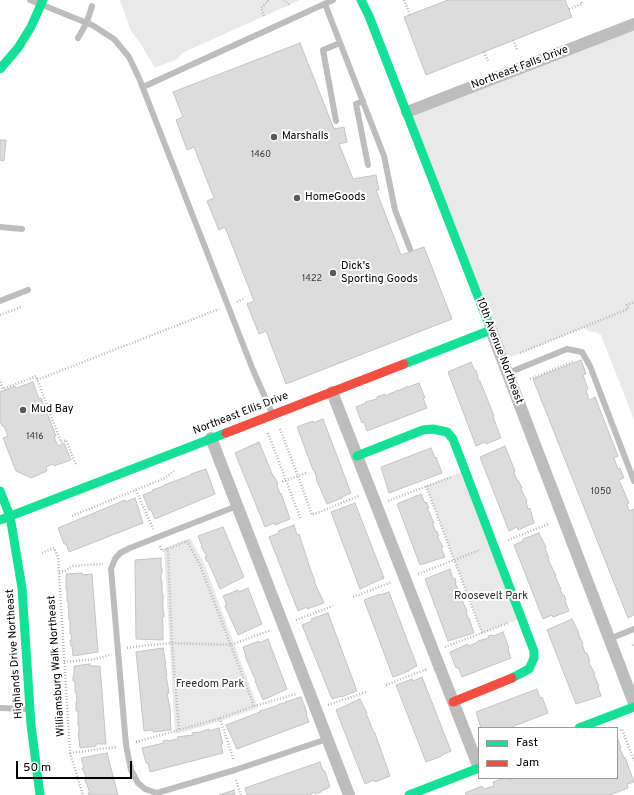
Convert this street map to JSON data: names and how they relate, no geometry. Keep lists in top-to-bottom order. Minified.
{"streets":{"street":["Northeast Falls Drive","10th Avenue Northeast","Northeast Ellis Drive","Highlands Drive Northeast"],"path":["Williamsburg Walk Northeast"]},"crossings":[["Northeast Falls Drive","10th Avenue Northeast"],["10th Avenue Northeast","Northeast Ellis Drive"],["Northeast Ellis Drive","Highlands Drive Northeast"]],"parks":["Roosevelt Park","Freedom Park"],"places":["Marshalls","HomeGoods","Dick's Sporting Goods","Mud Bay"],"house_numbers":["1460","1422","1416","1050"],"legend":["Fast","Jam"],"scale_bar":"50 m"}
